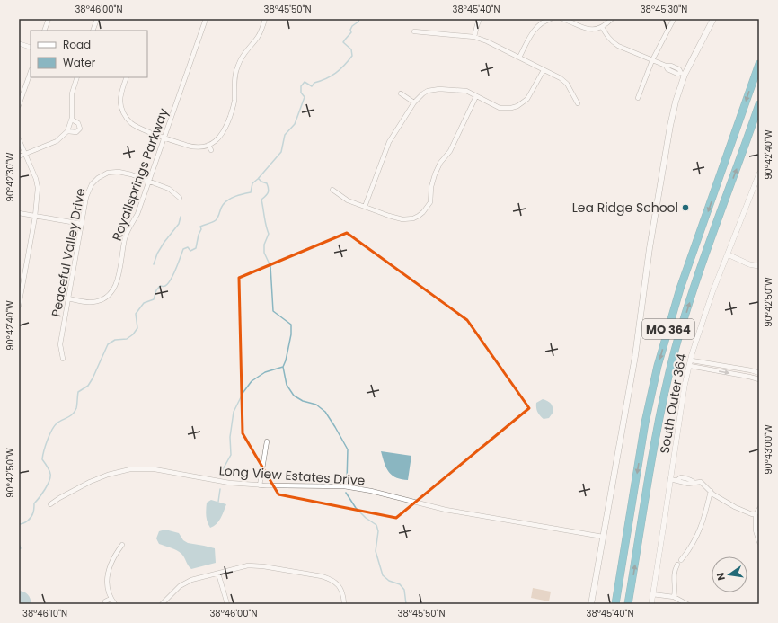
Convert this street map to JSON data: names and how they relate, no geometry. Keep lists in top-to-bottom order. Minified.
{"streets":{"highway":["MO 364"],"street":["Royallsprings Parkway","Peaceful Valley Drive","South Outer 364","Long View Estates Drive"]},"crossings":[["Royallsprings Parkway","Peaceful Valley Drive"]],"places":["Lea Ridge School"],"legend":["Road","Water"],"north":"left","coordinates":["38°46'00\"N","38°45'50\"N","38°45'40\"N","38°45'30\"N","90°42'40\"W","90°42'30\"W","90°42'50\"W","90°43'00\"W","38°46'10\"N"]}
